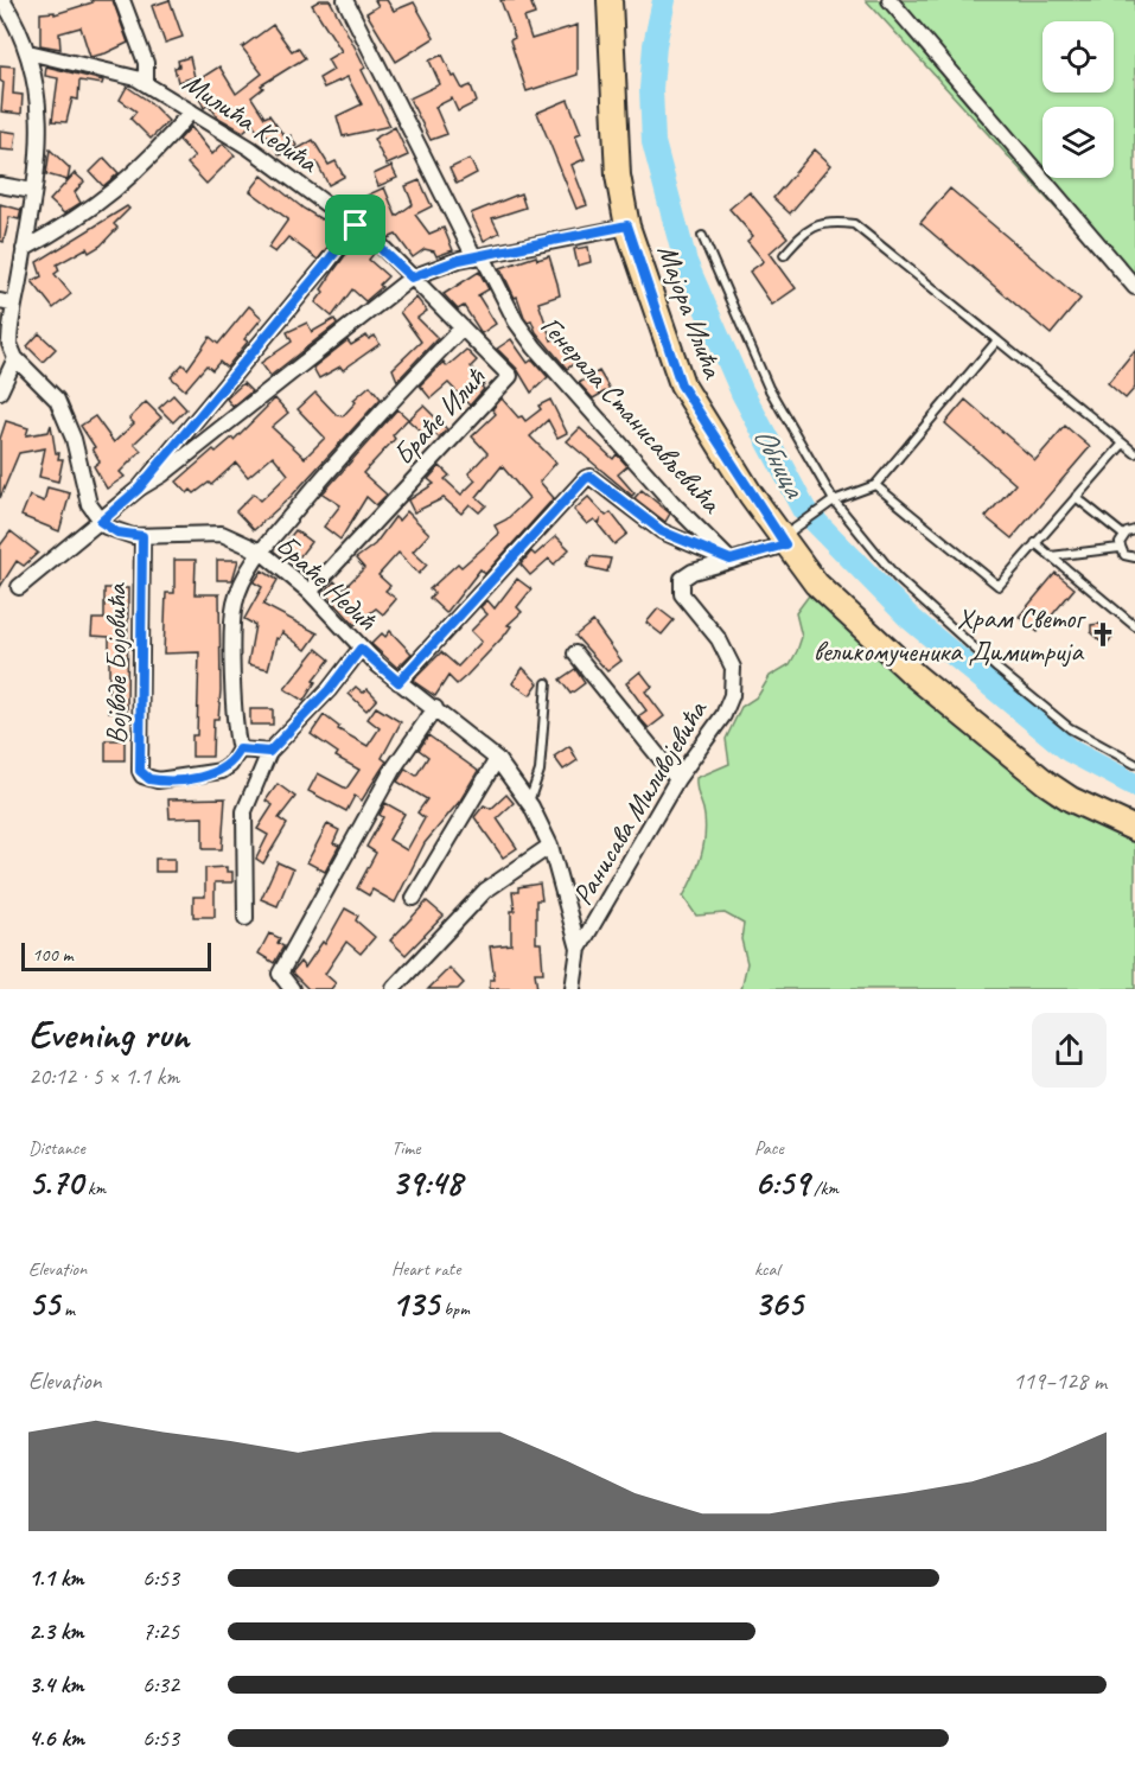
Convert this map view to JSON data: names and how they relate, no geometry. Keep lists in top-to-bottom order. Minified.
{"streets":{"main road":["Мајора Илића"],"street":["Милића Кедића","Генерала Станисављевића","Браће Илић","Браће Недић","Војводе Бојовића","Ранисава Миливојевића"]},"crossings":[["Милића Кедића","Браће Илић"],["Мајора Илића","Ранисава Миливојевића"],["Генерала Станисављевића","Ранисава Миливојевића"],["Браће Илић","Браће Недић"],["Браће Недић","Војводе Бојовића"],["Браће Недић","Ранисава Миливојевића"]],"water":["Обница"],"places":{"church":["Храм Светог великомученика Димитрија"]},"scale_bar":"100 m","page":{"scale":"100 m","heading":["Evening run","20:12 · 5 × 1.1 km"],"stats":[["Distance","5.70 km"],["Time","39:48"],["Pace","6:59 /km"],["Elevation","55 m"],["Heart rate","135 bpm"],["kcal","365"]],"chart":["Elevation","119–128 m"],"list":[{"name":"1.1 km","note":"6:53"},{"name":"2.3 km","note":"7:25"},{"name":"3.4 km","note":"6:32"},{"name":"4.6 km","note":"6:53"}]}}
